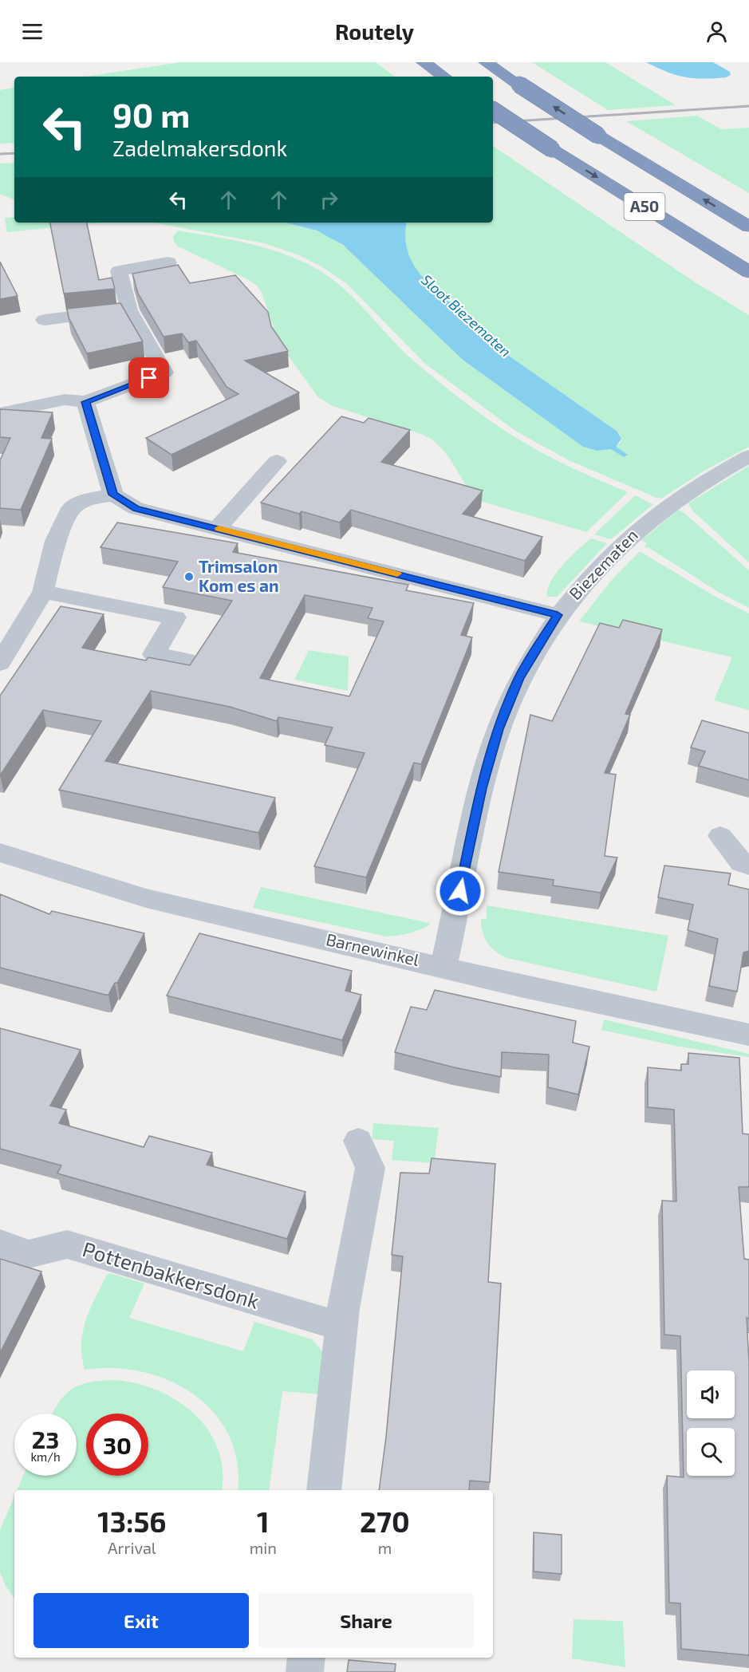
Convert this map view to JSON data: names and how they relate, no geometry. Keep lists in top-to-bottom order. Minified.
{"streets":{"highway":["A50"],"street":["Biezematen","Barnewinkel","Pottenbakkersdonk"]},"crossings":[["Biezematen","Barnewinkel"]],"water":["Sloot Biezematen"],"places":["Trimsalon Kom es an"],"page":{"header":"Routely","turn":["90 m","Zadelmakersdonk"],"speed":"23 km/h","limit":"30","eta":["13:56","Arrival","1","min","270","m"],"buttons":["Exit","Share"]}}
